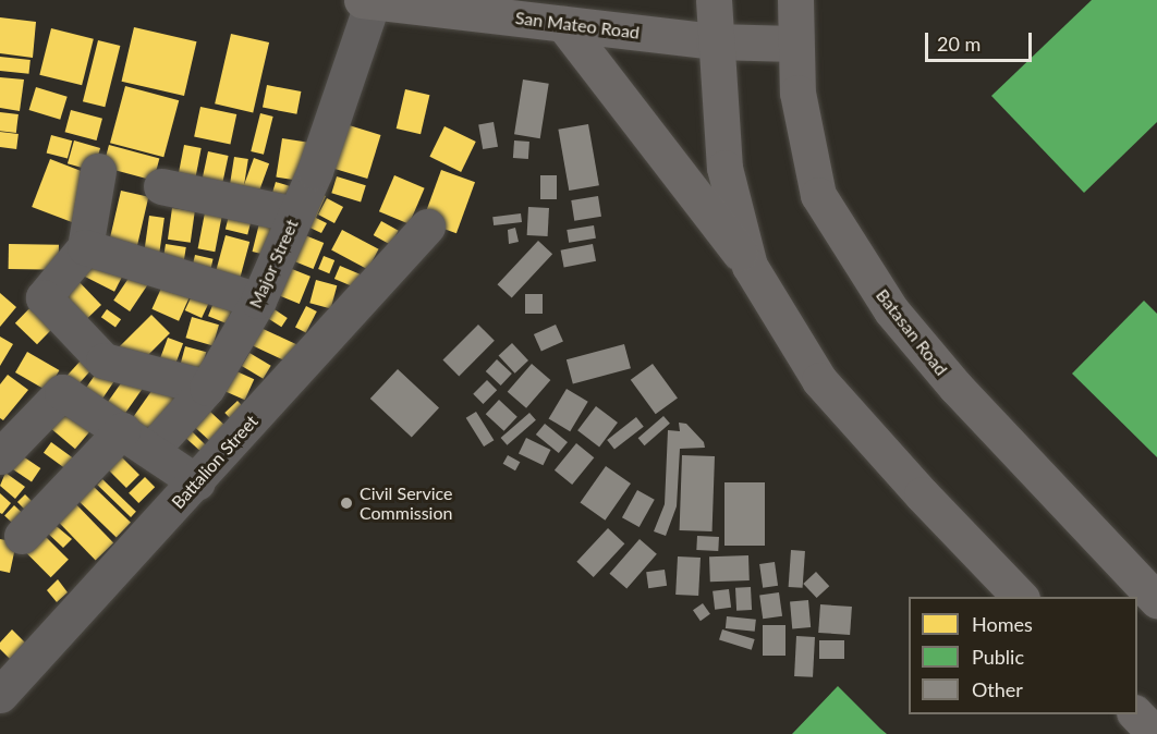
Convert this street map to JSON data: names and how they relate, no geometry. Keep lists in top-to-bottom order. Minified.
{"streets":{"main road":["San Mateo Road","Batasan Road"],"street":["Major Street","Battalion Street"]},"crossings":[["San Mateo Road","Major Street"],["San Mateo Road","Batasan Road"]],"places":["Civil Service Commission"],"legend":["Homes","Public","Other"],"scale_bar":"20 m"}
